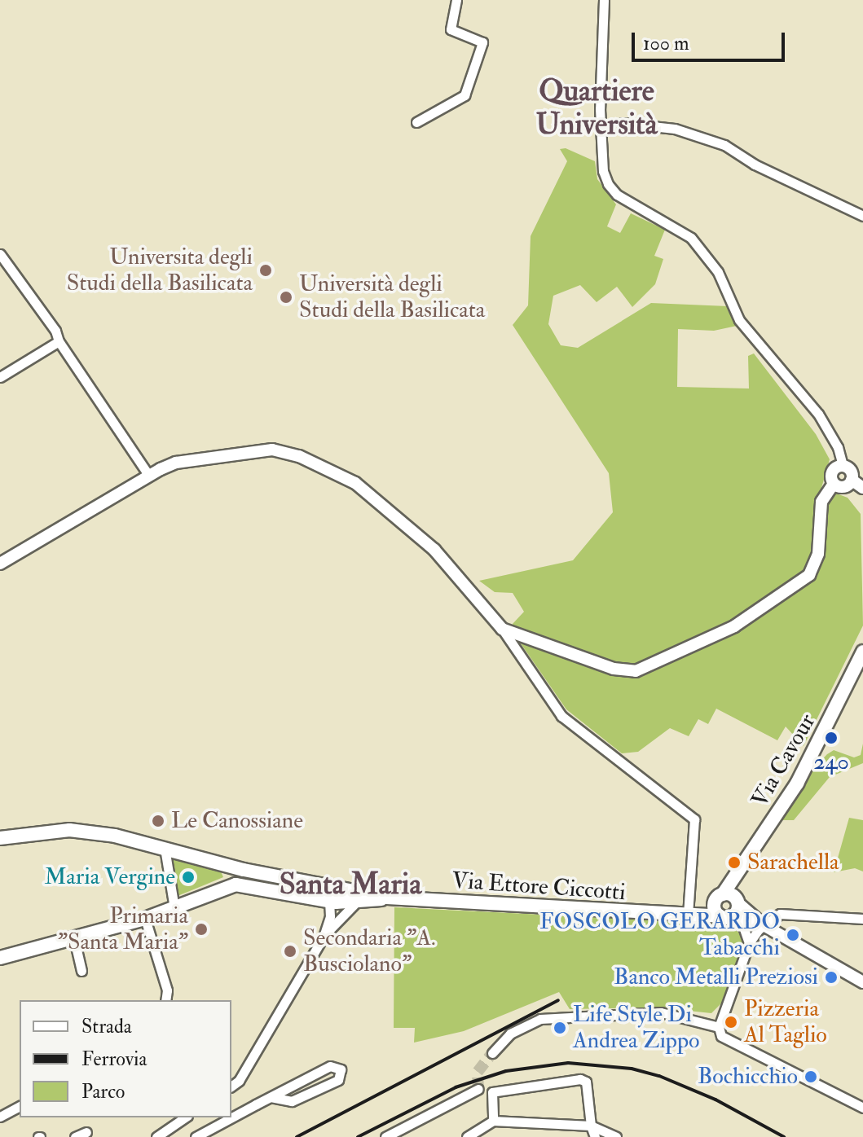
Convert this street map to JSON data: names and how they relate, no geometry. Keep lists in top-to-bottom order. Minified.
{"streets":{"main road":["Via Cavour","Via Ettore Ciccotti"]},"crossings":[["Via Cavour","Via Ettore Ciccotti"]],"districts":["Quartiere Università","Santa Maria"],"places":["Universita degli Studi della Basilicata","Università degli Studi della Basilicata","240","Le Canossiane","Sarachella","Maria Vergine","Primaria \"Santa Maria\"","FOSCOLO GERARDO Tabacchi","Secondaria \"A. Busciolano\"","Banco Metalli Preziosi","Pizzeria Al Taglio","Life Style Di Andrea Zippo","Bochicchio"],"legend":["Strada","Ferrovia","Parco"],"scale_bar":"100 m"}
